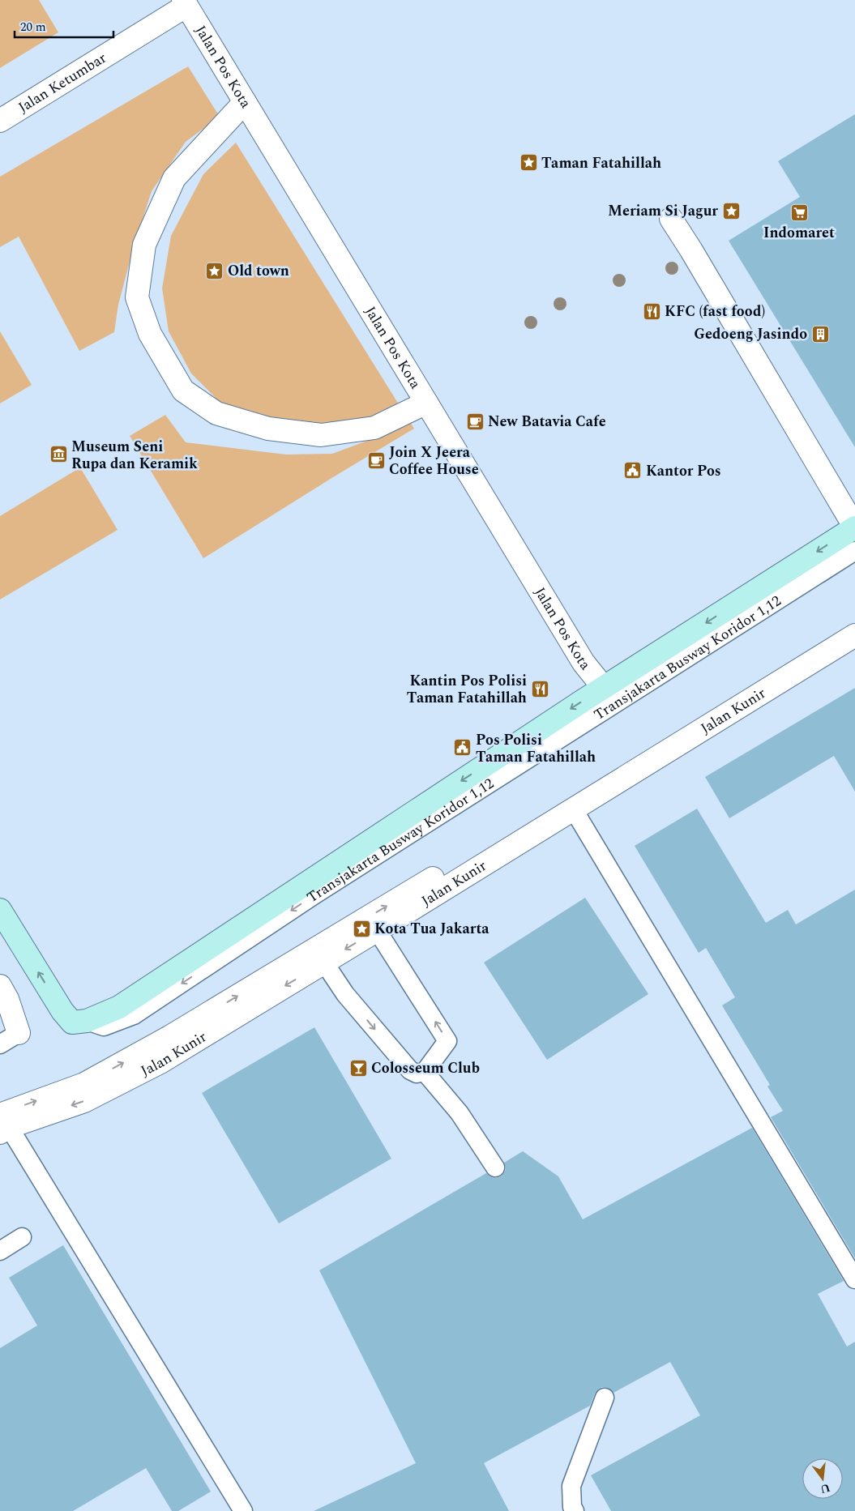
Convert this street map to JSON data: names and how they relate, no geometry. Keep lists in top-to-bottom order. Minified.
{"streets":{"street":["Jalan Pos Kota","Jalan Ketumbar","Jalan Kunir"],"lane":["Transjakarta Busway Koridor 1,12"]},"crossings":[["Jalan Pos Kota","Jalan Ketumbar"]],"one_way":["Transjakarta Busway Koridor 1,12"],"places":{"place":["Taman Fatahillah","Meriam Si Jagur","Old town","Kota Tua Jakarta"],"supermarket":["Indomaret"],"restaurant":["KFC (fast food)","Kantin Pos Polisi Taman Fatahillah"],"building":["Gedoeng Jasindo"],"cafe":["New Batavia Cafe","Join X Jeera Coffee House"],"museum":["Museum Seni Rupa dan Keramik"],"public building":["Kantor Pos","Pos Polisi Taman Fatahillah"],"bar":["Colosseum Club"]},"scale_bar":"20 m","north":"bottom"}
